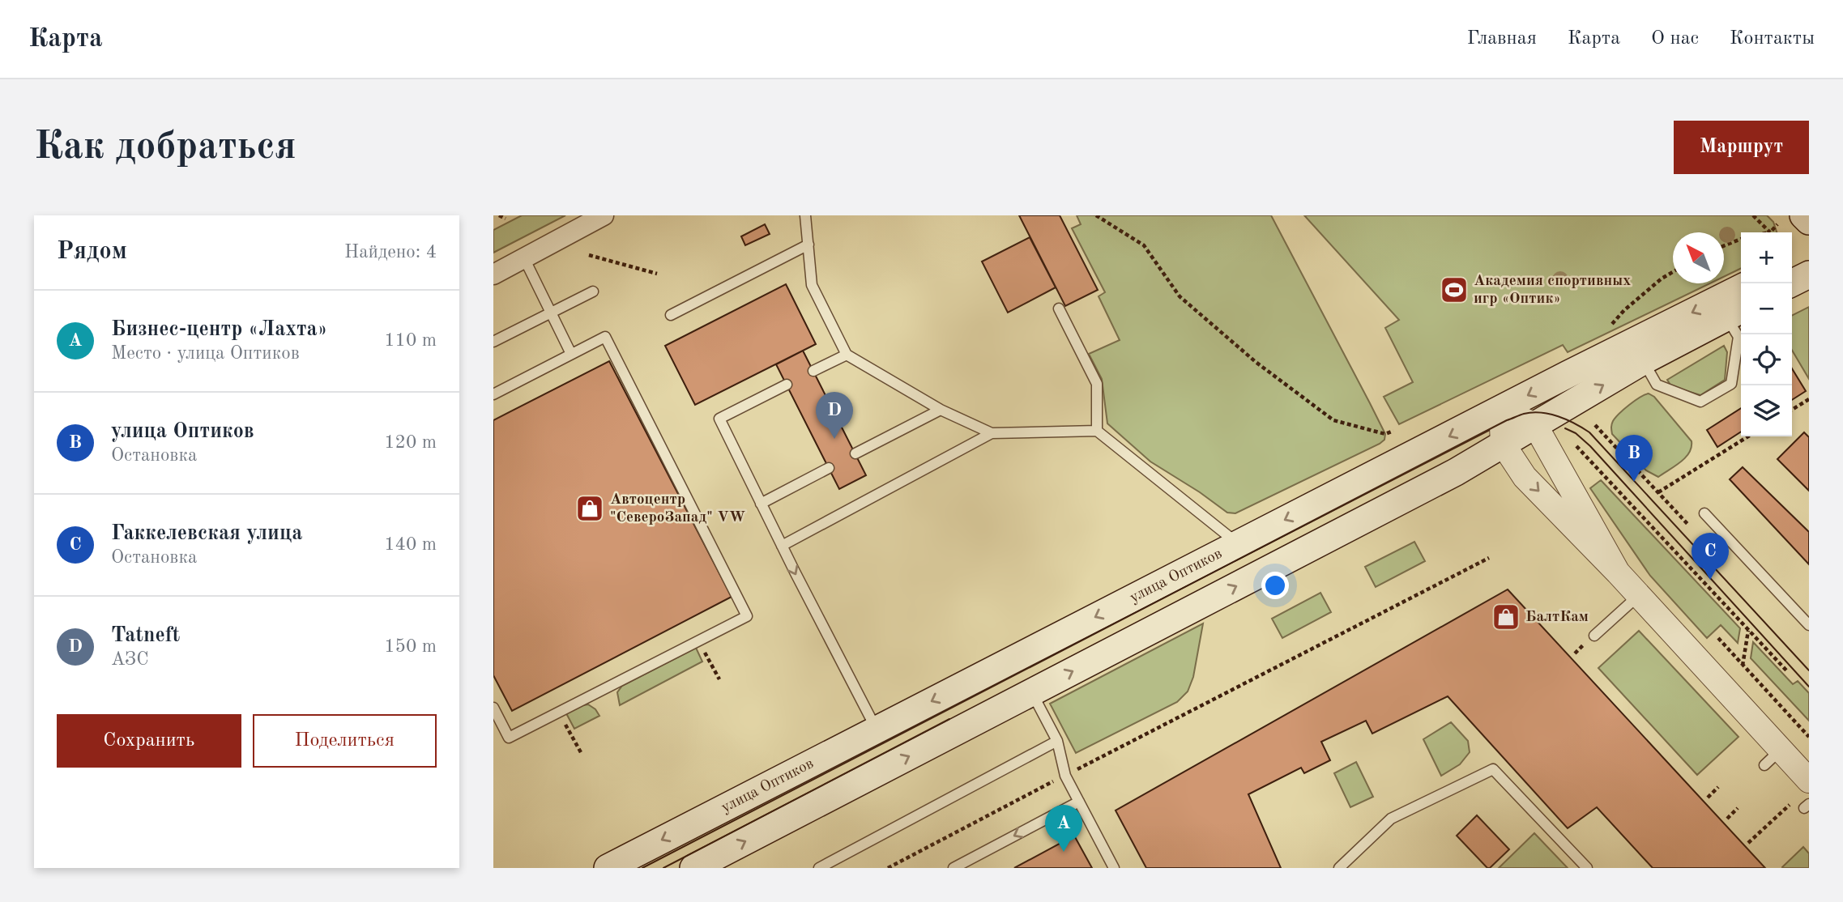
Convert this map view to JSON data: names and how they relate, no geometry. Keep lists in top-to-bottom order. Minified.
{"streets":{"main road":["улица Оптиков"]},"places":{"sports":["Академия спортивных игр «Оптик»"],"shop":["Автоцентр \"СевероЗапад\" VW","БалтКам"]},"north":"top left","page":{"header":"Карта","nav":["Главная","Карта","О нас","Контакты"],"buttons":["Маршрут",["Сохранить","Поделиться"]],"title":"Как добраться","heading":["Рядом","Найдено: 4"],"map_buttons":["+","−"],"list":[{"mark":"A","name":"Бизнес-центр «Лахта»","note":"Место · улица Оптиков","value":"110 m"},{"mark":"B","name":"улица Оптиков","note":"Остановка","value":"120 m"},{"mark":"C","name":"Гаккелевская улица","note":"Остановка","value":"140 m"},{"mark":"D","name":"Tatneft","note":"АЗС","value":"150 m"}],"pins":["D","B","C","A"]}}
